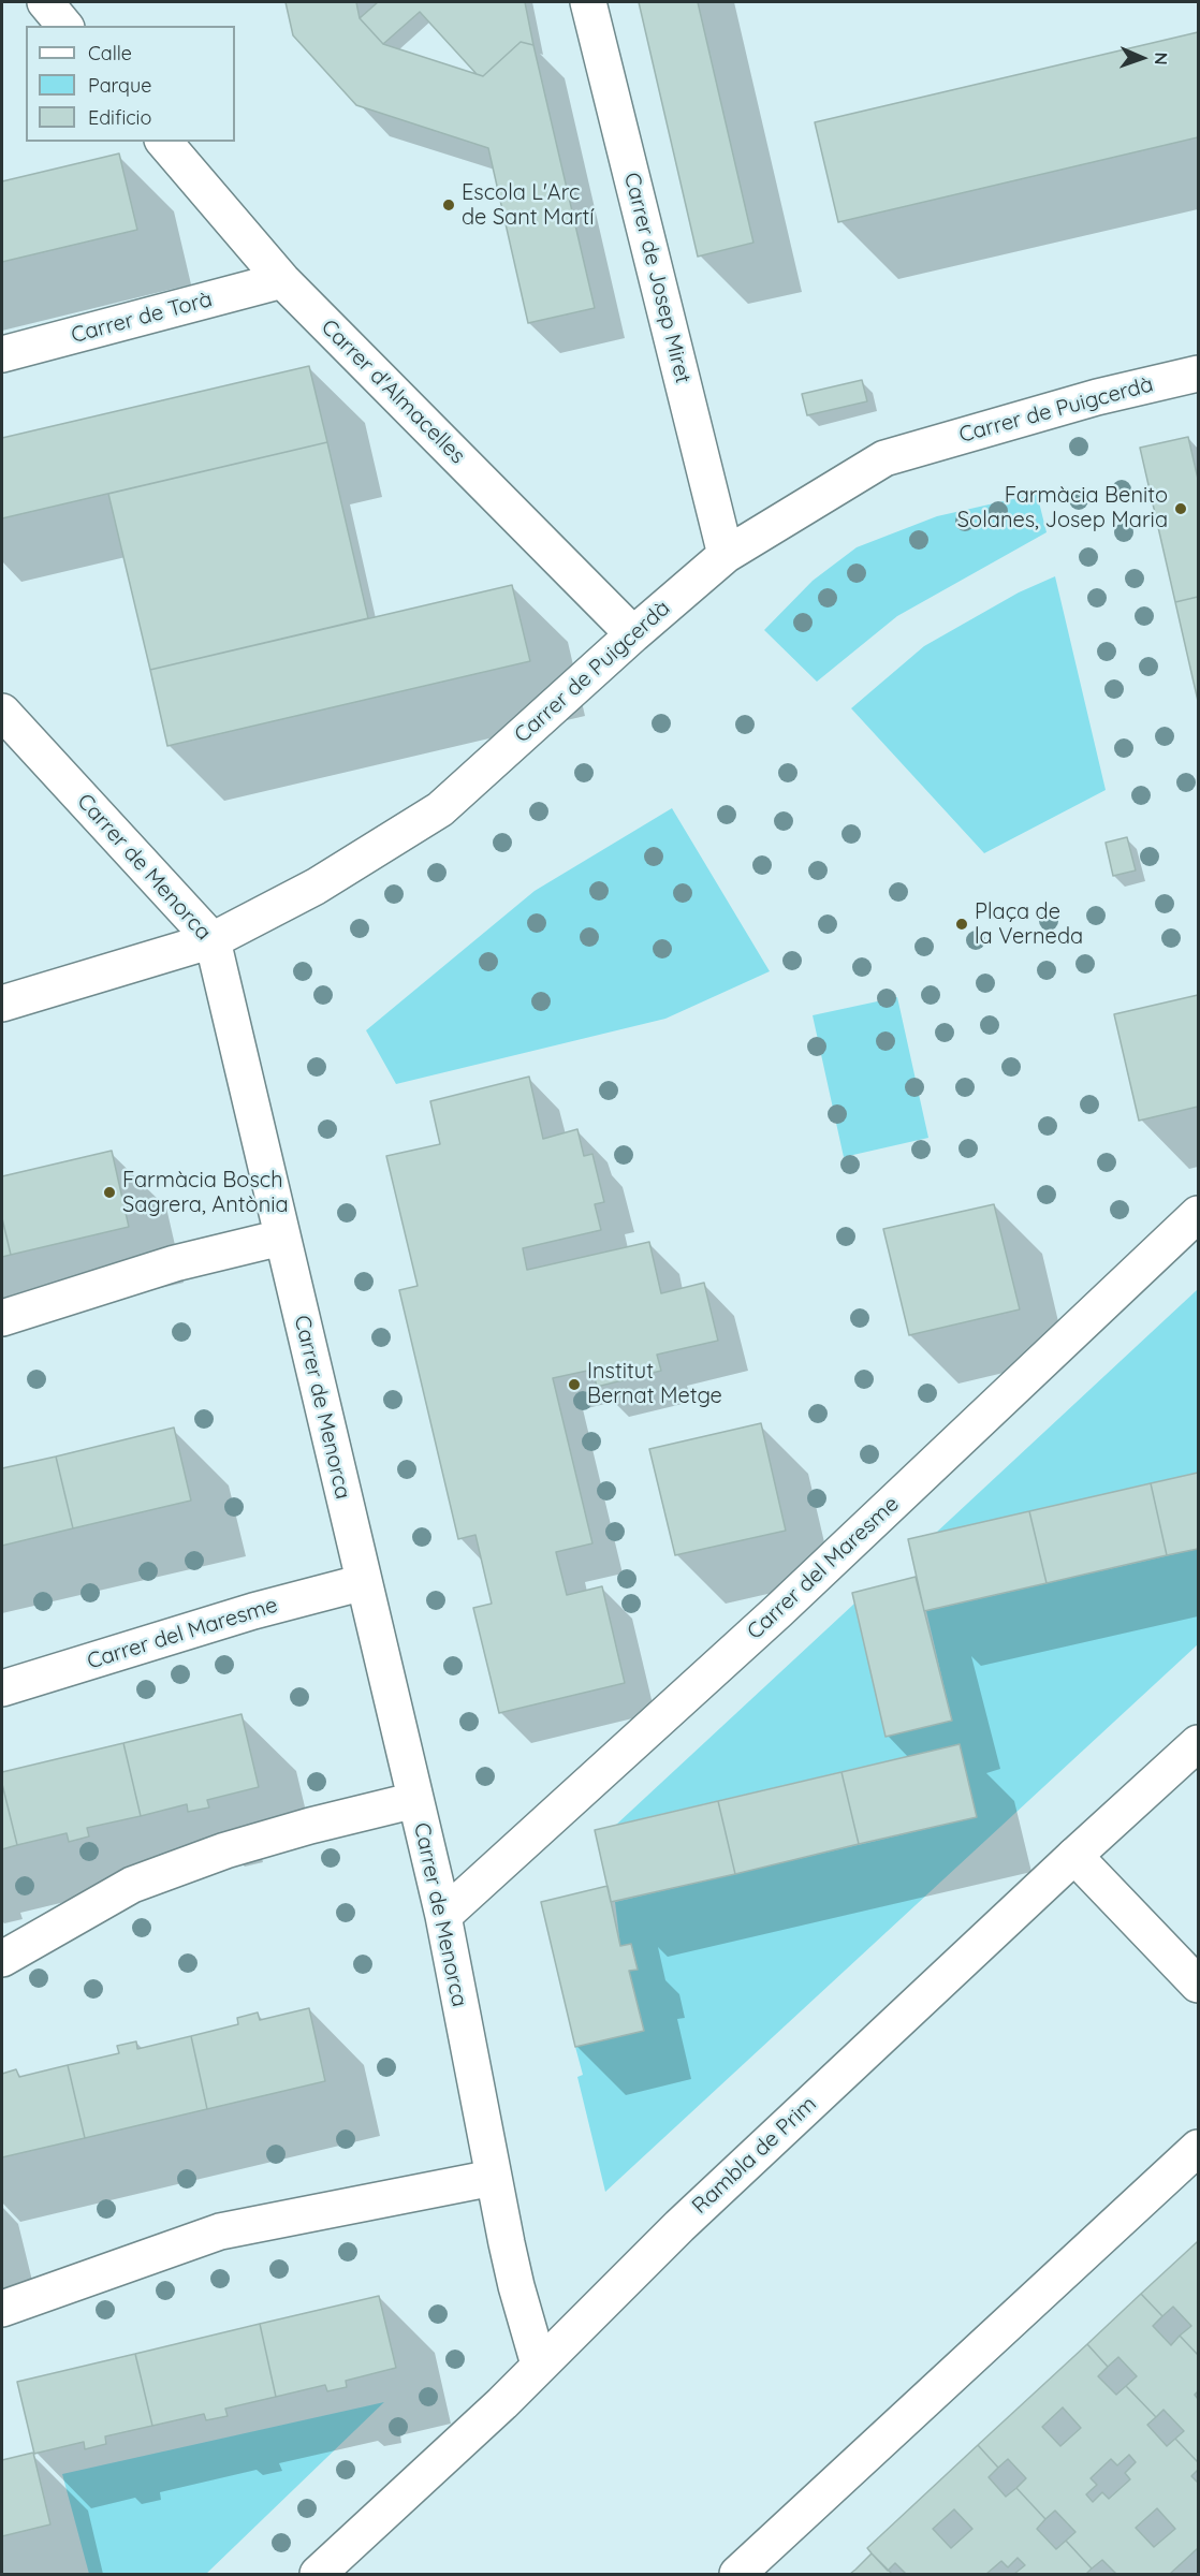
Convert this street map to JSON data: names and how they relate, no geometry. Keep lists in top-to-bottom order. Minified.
{"streets":{"street":["Carrer de Josep Miret","Carrer de Torà","Carrer d'Almacelles","Carrer de Puigcerdà","Carrer de Menorca","Carrer del Maresme","Rambla de Prim"]},"crossings":[["Carrer de Josep Miret","Carrer de Puigcerdà"],["Carrer de Torà","Carrer d'Almacelles"],["Carrer d'Almacelles","Carrer de Puigcerdà"],["Carrer de Puigcerdà","Carrer de Menorca"],["Carrer de Menorca","Carrer del Maresme"],["Carrer de Menorca","Rambla de Prim"]],"places":["Escola L'Arc de Sant Martí","Farmàcia Benito Solanes, Josep Maria","Plaça de la Verneda","Farmàcia Bosch Sagrera, Antònia","Institut Bernat Metge"],"legend":["Calle","Parque","Edificio"],"north":"right"}
